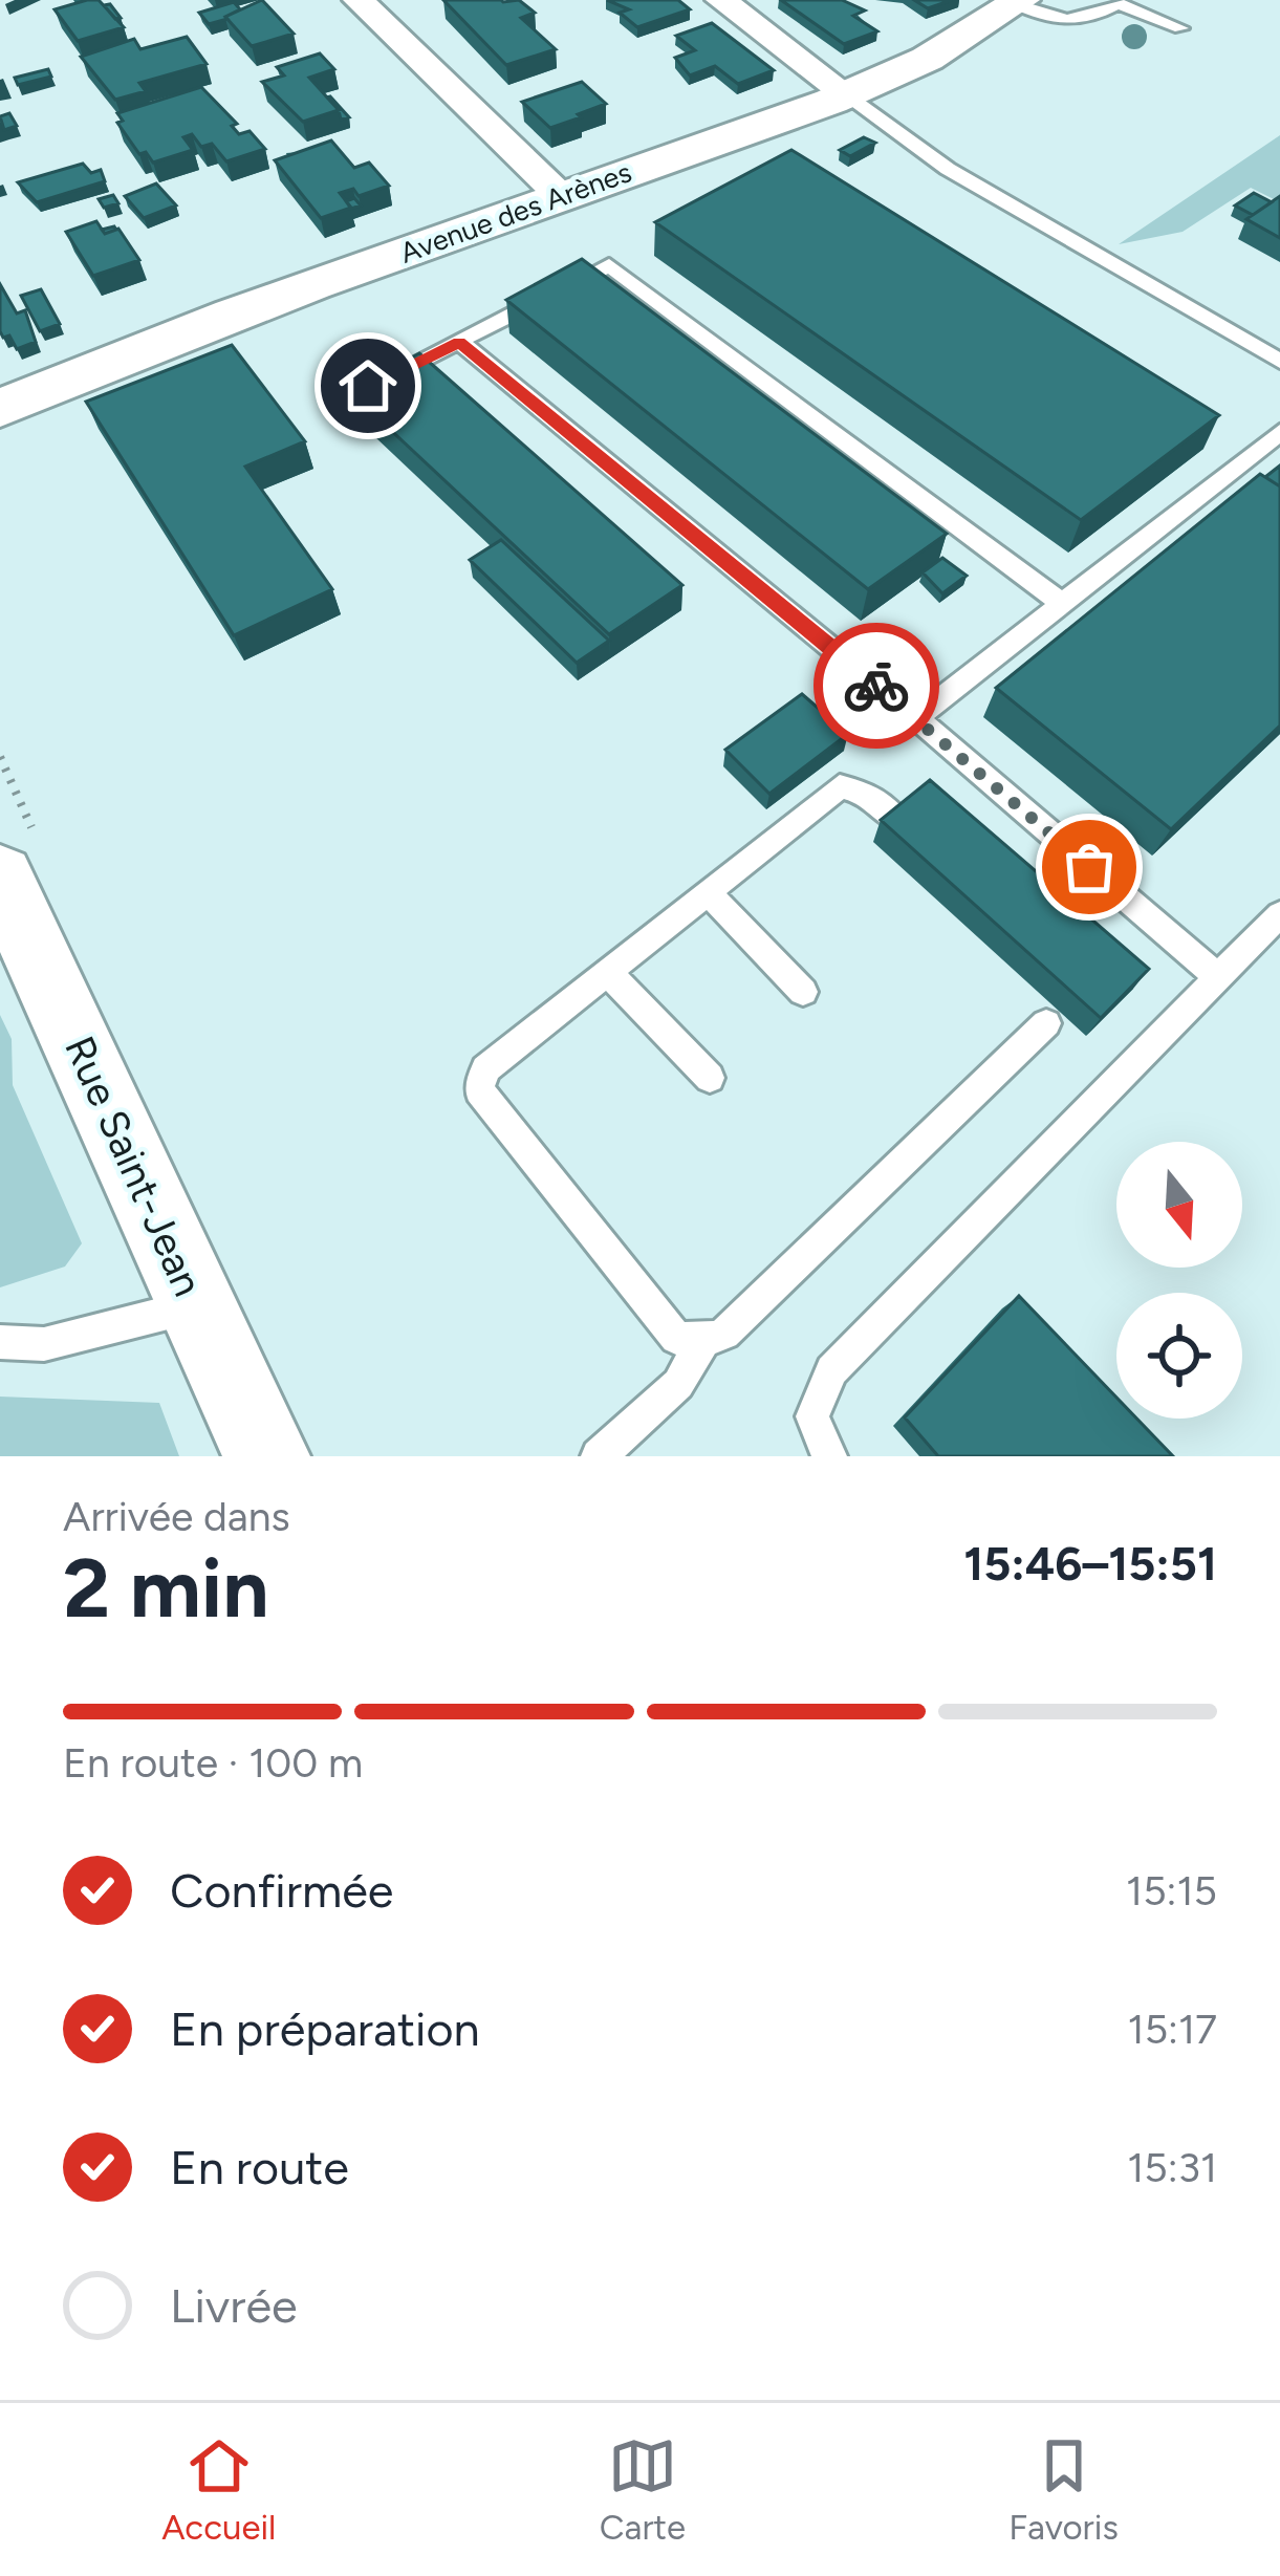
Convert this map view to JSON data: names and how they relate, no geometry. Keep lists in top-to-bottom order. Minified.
{"streets":{"street":["Avenue des Arènes","Rue Saint-Jean"]},"north":"bottom","page":{"heading":["2 min","Arrivée dans","15:46–15:51"],"bar":"En route · 100 m","list":[["Confirmée","15:15"],["En préparation","15:17"],["En route","15:31"],"Livrée"],"tabs":["Accueil","Carte","Favoris"]}}
